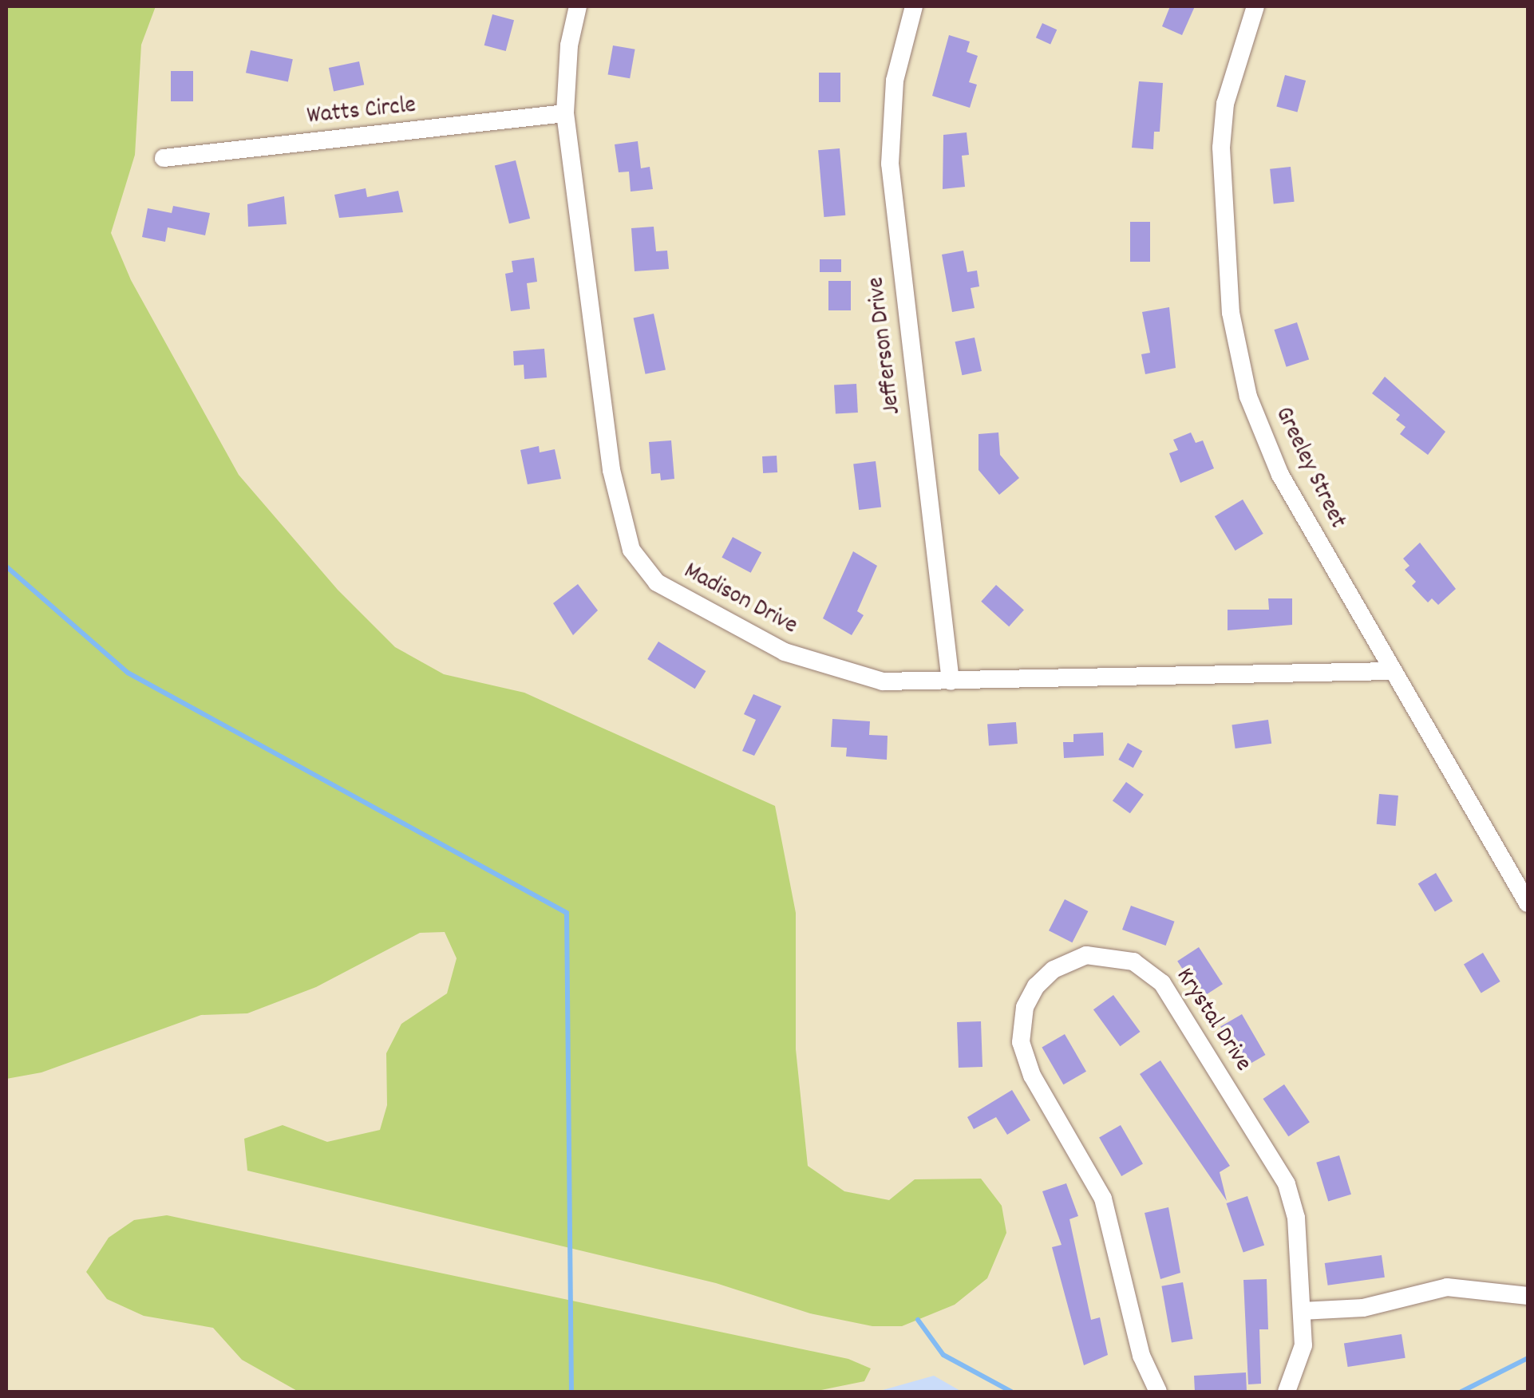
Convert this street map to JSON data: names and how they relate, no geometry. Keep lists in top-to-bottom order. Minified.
{"streets":{"street":["Watts Circle","Jefferson Drive","Greeley Street","Madison Drive","Krystal Drive"]},"crossings":[["Watts Circle","Madison Drive"],["Jefferson Drive","Madison Drive"],["Greeley Street","Madison Drive"]]}
